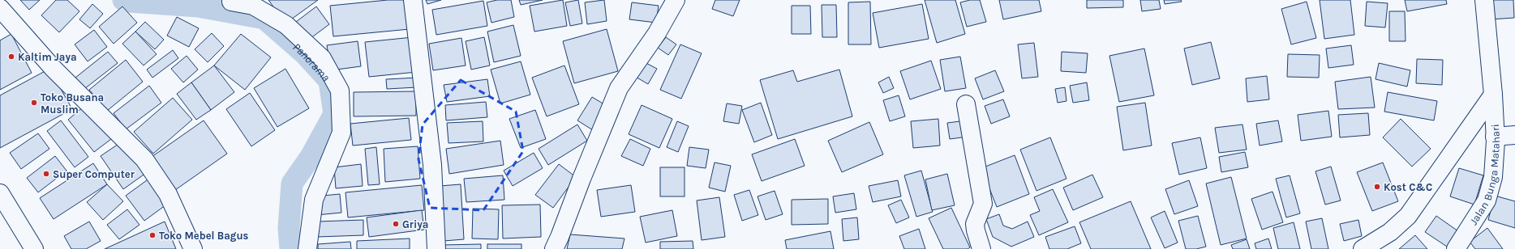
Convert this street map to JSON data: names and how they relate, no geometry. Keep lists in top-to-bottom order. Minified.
{"streets":{"street":["Jalan Bunga Matahari"]},"water":["Panorama"],"places":["Kaltim Jaya","Toko Busana Muslim","Super Computer","Kost C&C","Griya","Toko Mebel Bagus"]}
